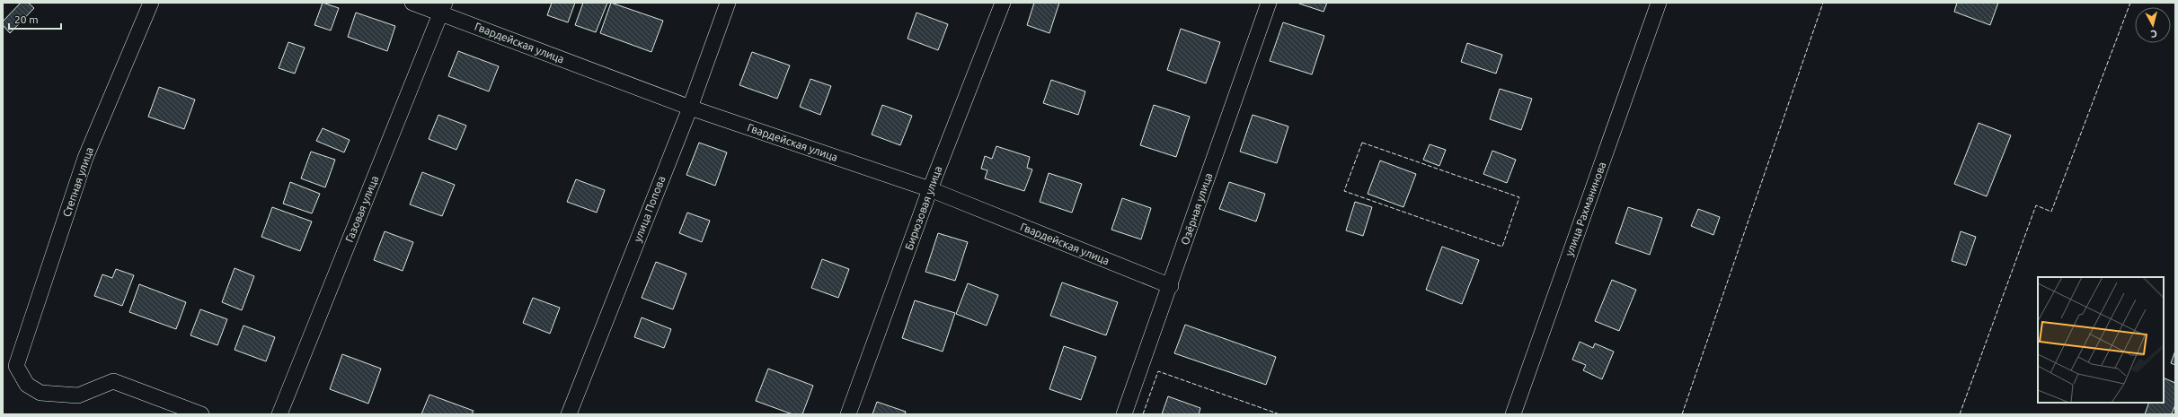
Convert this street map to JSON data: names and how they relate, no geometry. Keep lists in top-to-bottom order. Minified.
{"streets":{"street":["Гвардейская улица","Степная улица","Бирюзовая улица","Газовая улица","улица Попова","Озёрная улица","улица Рахманинова"]},"crossings":[["Гвардейская улица","Бирюзовая улица"],["Гвардейская улица","Газовая улица"],["Гвардейская улица","улица Попова"],["Гвардейская улица","Озёрная улица"]],"scale_bar":"20 m","north":"bottom"}
